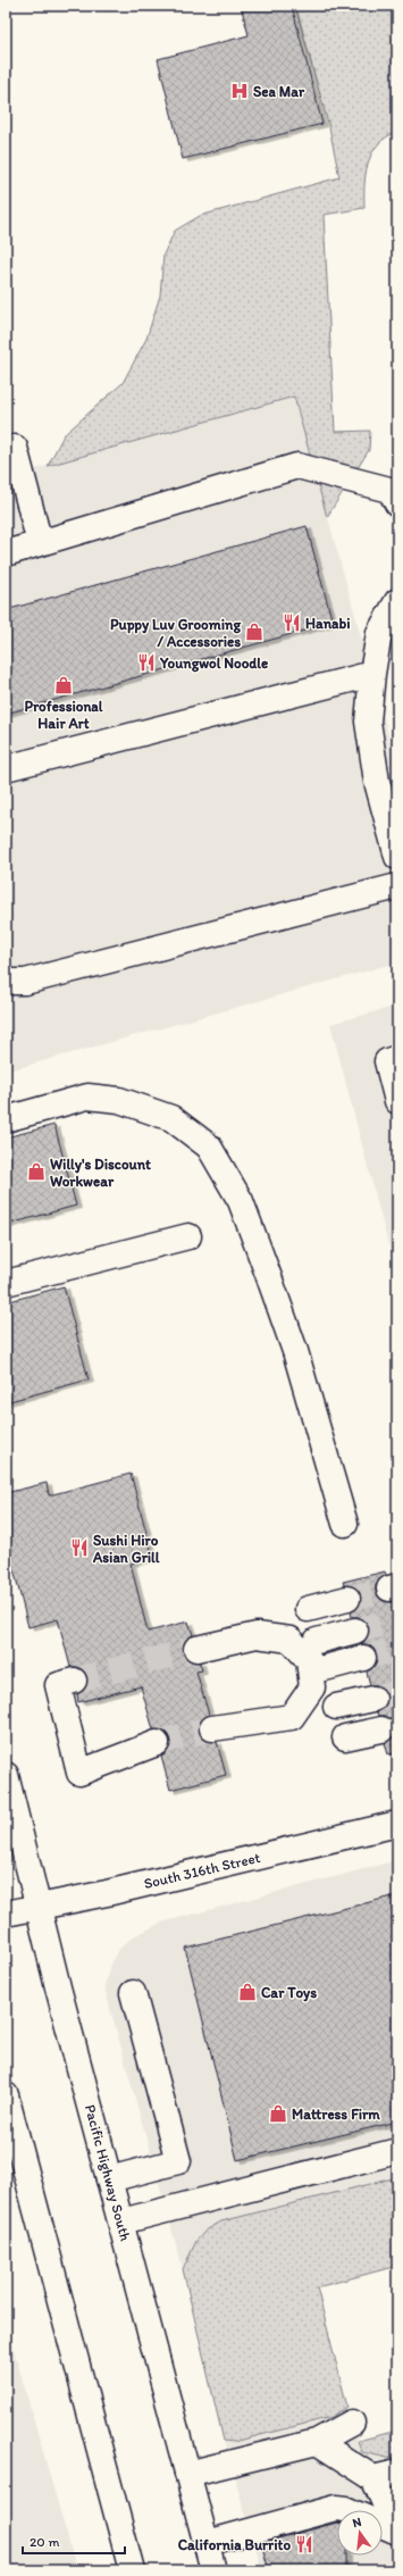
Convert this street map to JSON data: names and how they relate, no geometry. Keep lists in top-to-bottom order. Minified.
{"streets":{"main road":["South 316th Street","Pacific Highway South"]},"crossings":[["South 316th Street","Pacific Highway South"]],"places":{"hospital":["Sea Mar"],"restaurant":["Hanabi","Youngwol Noodle","Sushi Hiro Asian Grill","California Burrito"],"shop":["Puppy Luv Grooming / Accessories","Professional Hair Art","Willy's Discount Workwear","Car Toys","Mattress Firm"]},"scale_bar":"20 m","north":"top"}
